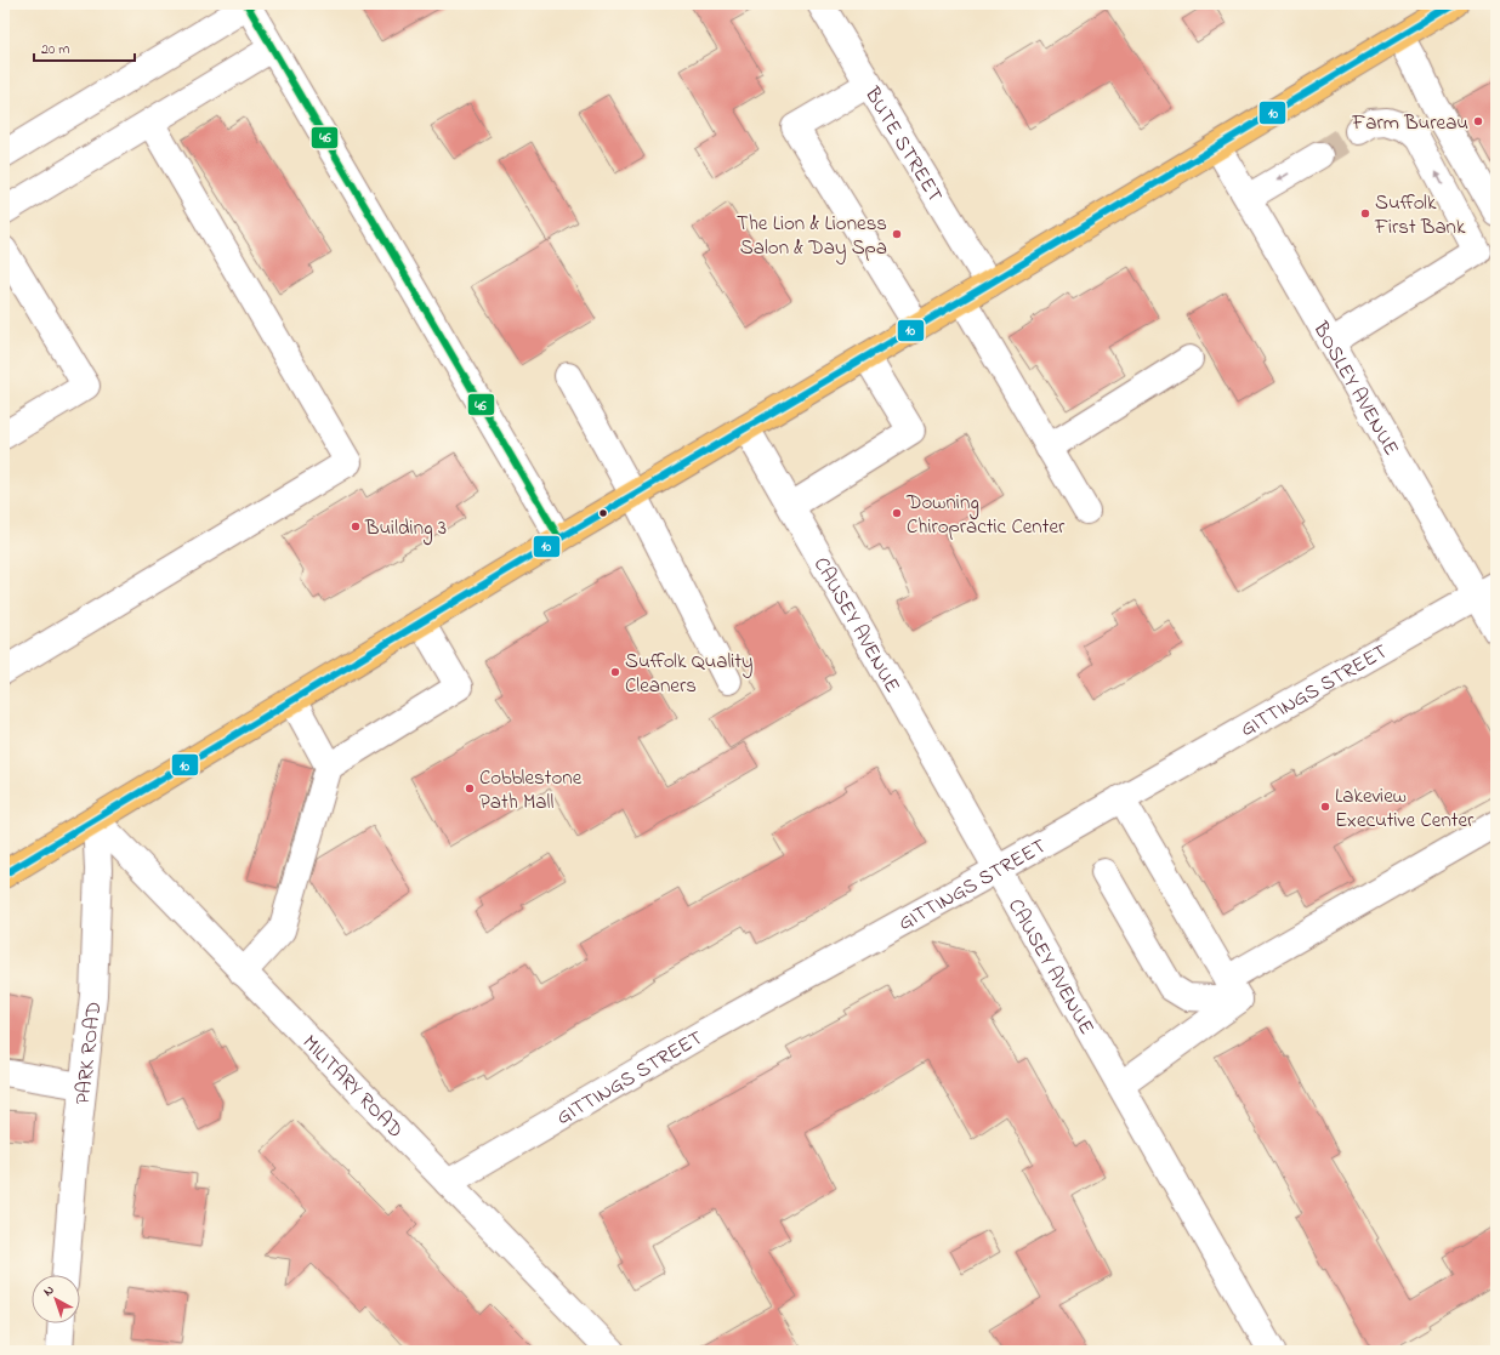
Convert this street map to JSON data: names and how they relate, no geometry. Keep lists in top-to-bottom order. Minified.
{"streets":{"street":["BUTE STREET","BOSLEY AVENUE","CAUSEY AVENUE","GITTINGS STREET","PARK ROAD","MILITARY ROAD"]},"crossings":[["BOSLEY AVENUE","GITTINGS STREET"],["CAUSEY AVENUE","GITTINGS STREET"],["GITTINGS STREET","MILITARY ROAD"],["PARK ROAD","MILITARY ROAD"]],"places":["Farm Bureau","Suffolk First Bank","The Lion & Lioness Salon & Day Spa","Downing Chiropractic Center","Building 3","Suffolk Quality Cleaners","Cobblestone Path Mall","Lakeview Executive Center"],"lines":["transit line 46","transit line 10"],"scale_bar":"20 m","north":"top left"}
